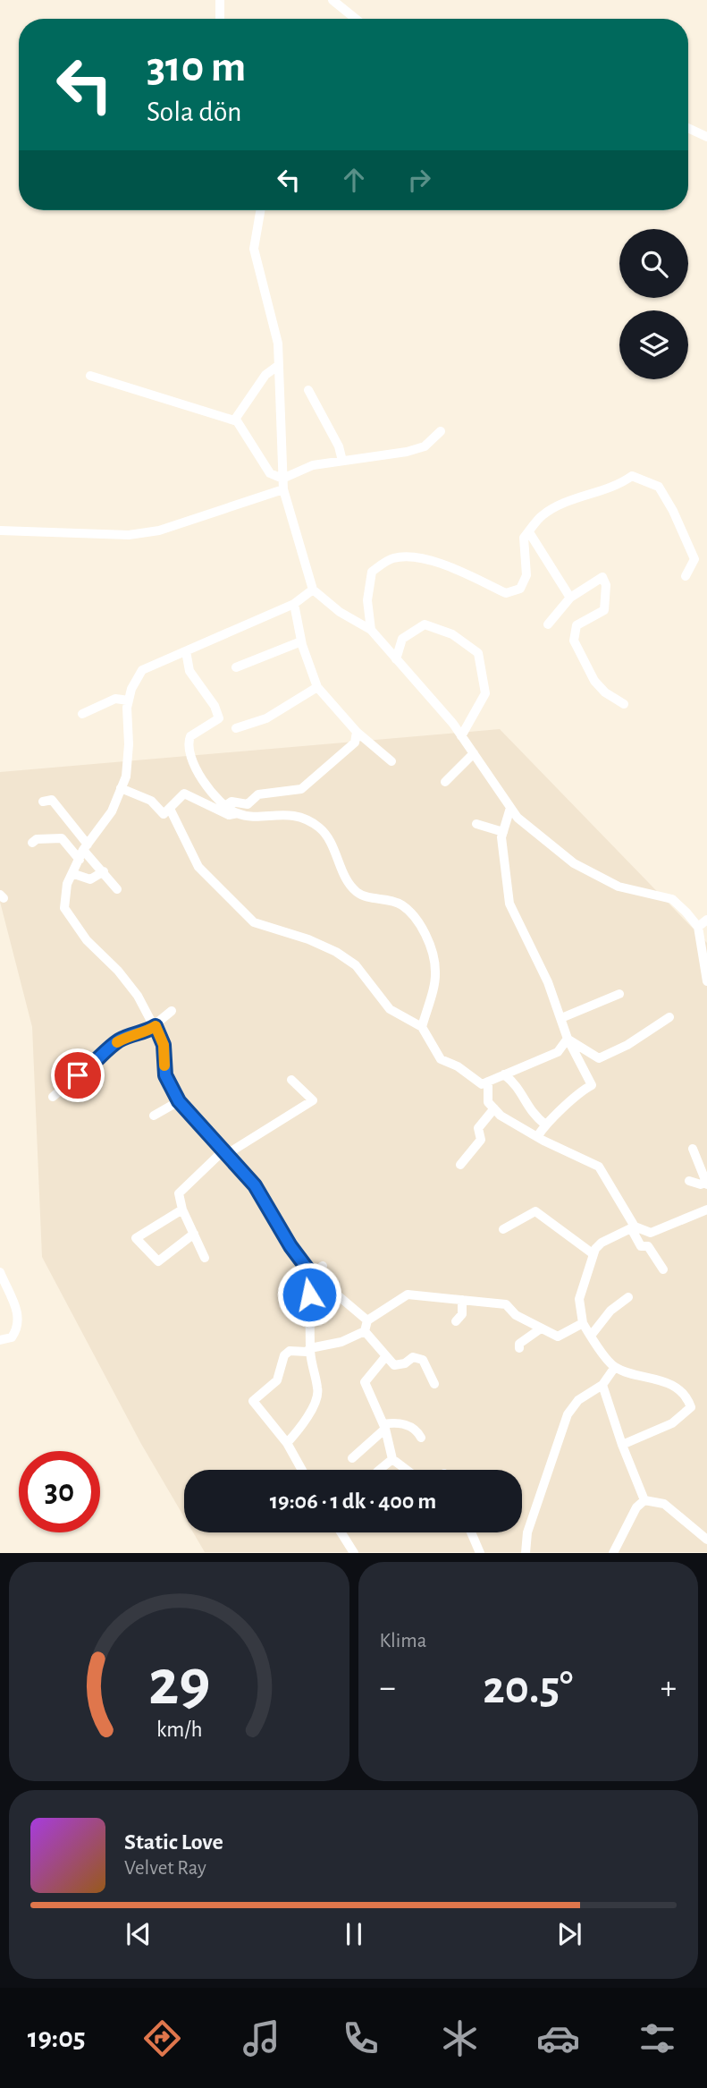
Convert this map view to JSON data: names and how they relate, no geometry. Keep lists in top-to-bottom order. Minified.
{"page":{"turn":["310 m","Sola dön"],"limit":"30","trip":"19:06 · 1 dk · 400 m","tile":"Klima","heat":["−","20.5°","+"],"song":["Static Love","Velvet Ray"],"tabs":"19:05","gauge":["29","km/h"]}}
